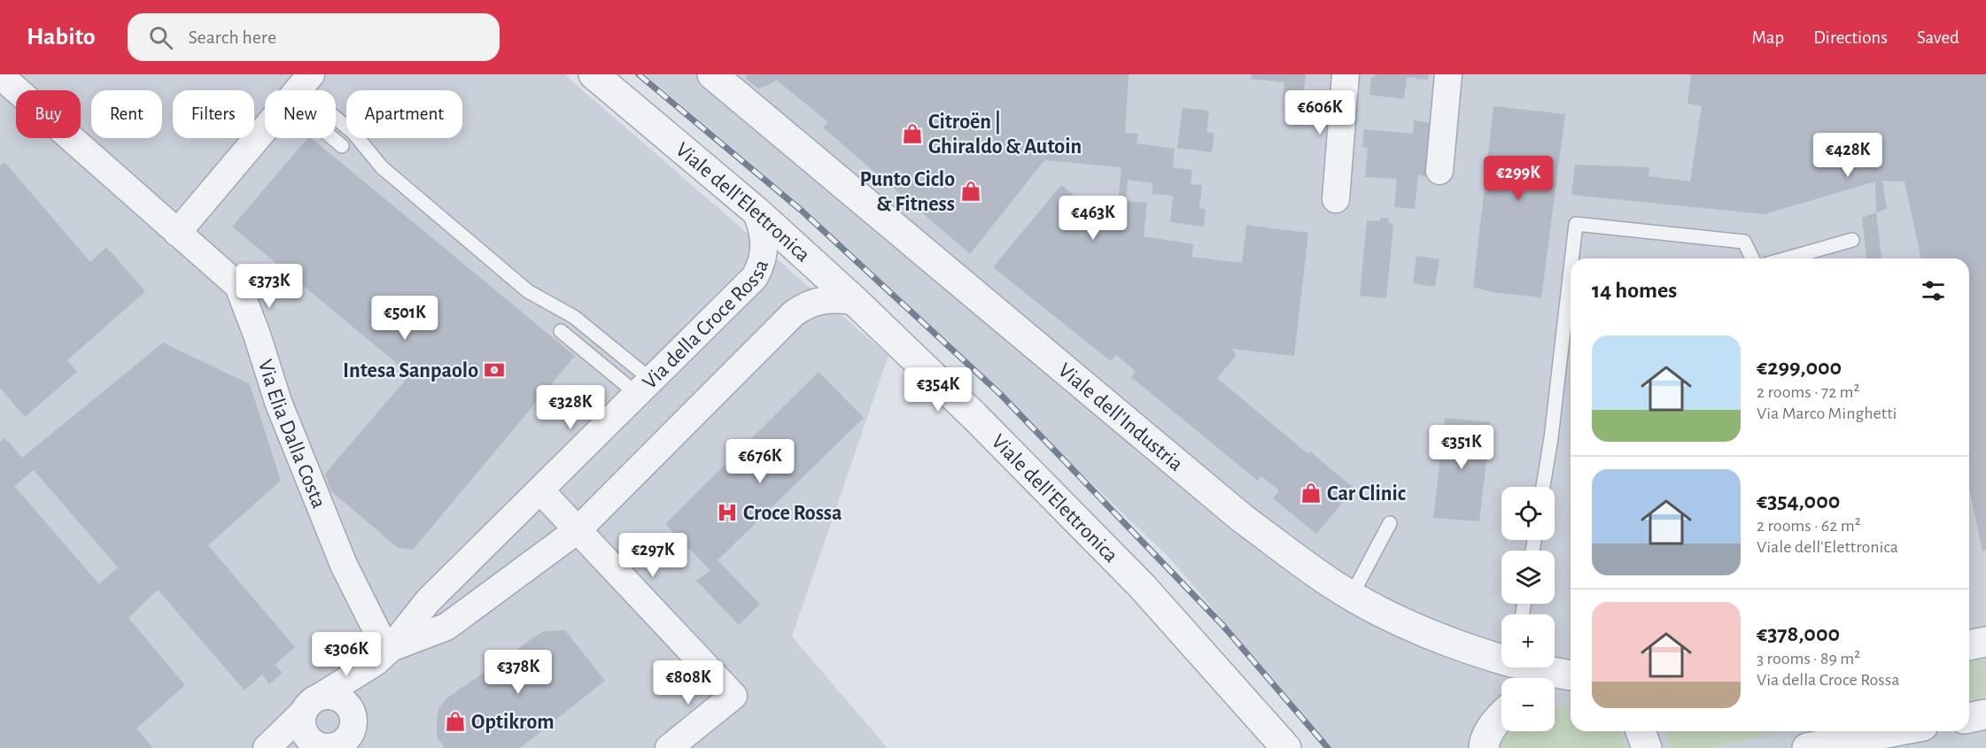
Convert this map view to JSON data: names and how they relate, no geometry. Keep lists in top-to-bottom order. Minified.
{"streets":{"street":["Viale dell'Elettronica","Via della Croce Rossa","Viale dell'Industria","Via Elia Dalla Costa"]},"crossings":[["Viale dell'Elettronica","Via della Croce Rossa"],["Via della Croce Rossa","Via Elia Dalla Costa"]],"places":{"shop":["Citroën | Ghiraldo & Autoin","Punto Ciclo & Fitness","Car Clinic","Optikrom"],"bank":["Intesa Sanpaolo"],"hospital":["Croce Rossa"]},"page":{"header":"Habito","search":"Search here","nav":["Map","Directions","Saved"],"price":["€606K","€428K","€299K","€463K","€373K","€501K","€354K","€328K","€351K","€676K","€297K","€306K","€378K","€808K"],"chip":["Buy","Rent","Filters","New","Apartment"],"heading":"14 homes","list":[{"name":"€299,000","note":"2 rooms · 72 m² · Via Marco Minghetti"},{"name":"€354,000","note":"2 rooms · 62 m² · Viale dell'Elettronica"},{"name":"€378,000","note":"3 rooms · 89 m² · Via della Croce Rossa"}],"map_buttons":["+","−"]}}
